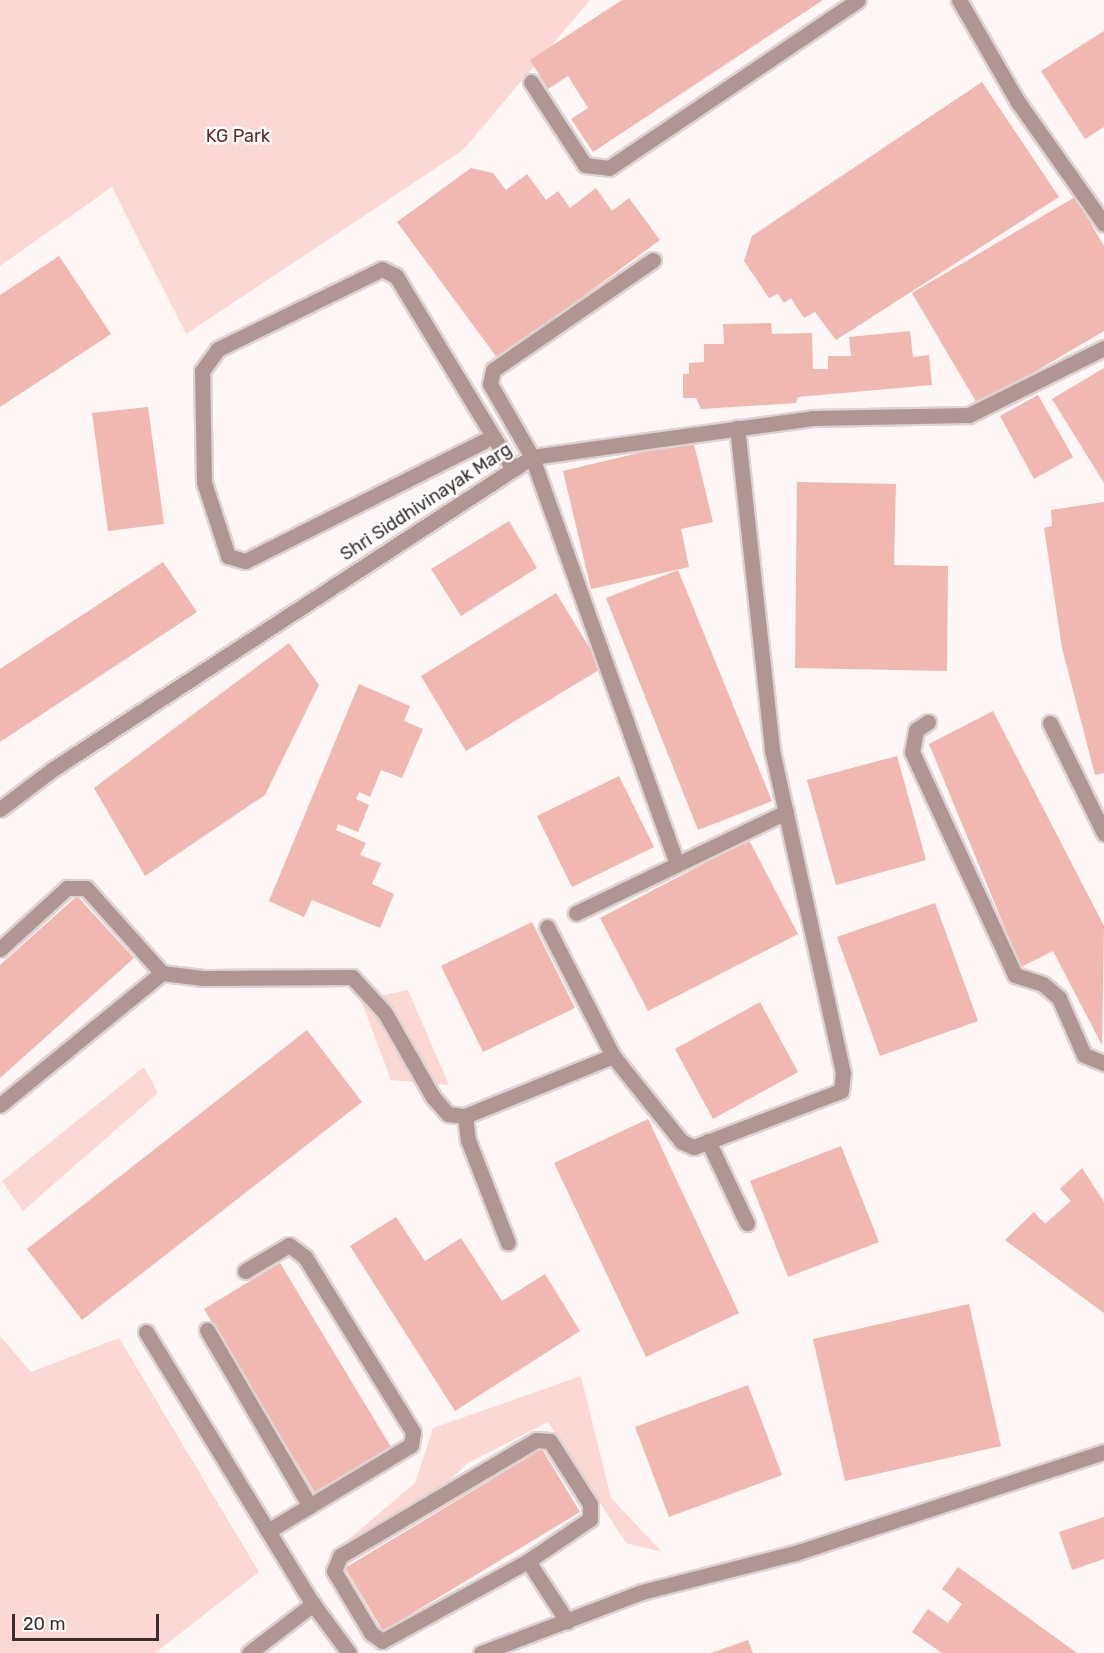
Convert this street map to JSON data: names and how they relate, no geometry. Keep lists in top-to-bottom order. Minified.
{"streets":{"street":["Shri Siddhivinayak Marg"]},"parks":["KG Park"],"scale_bar":"20 m"}
